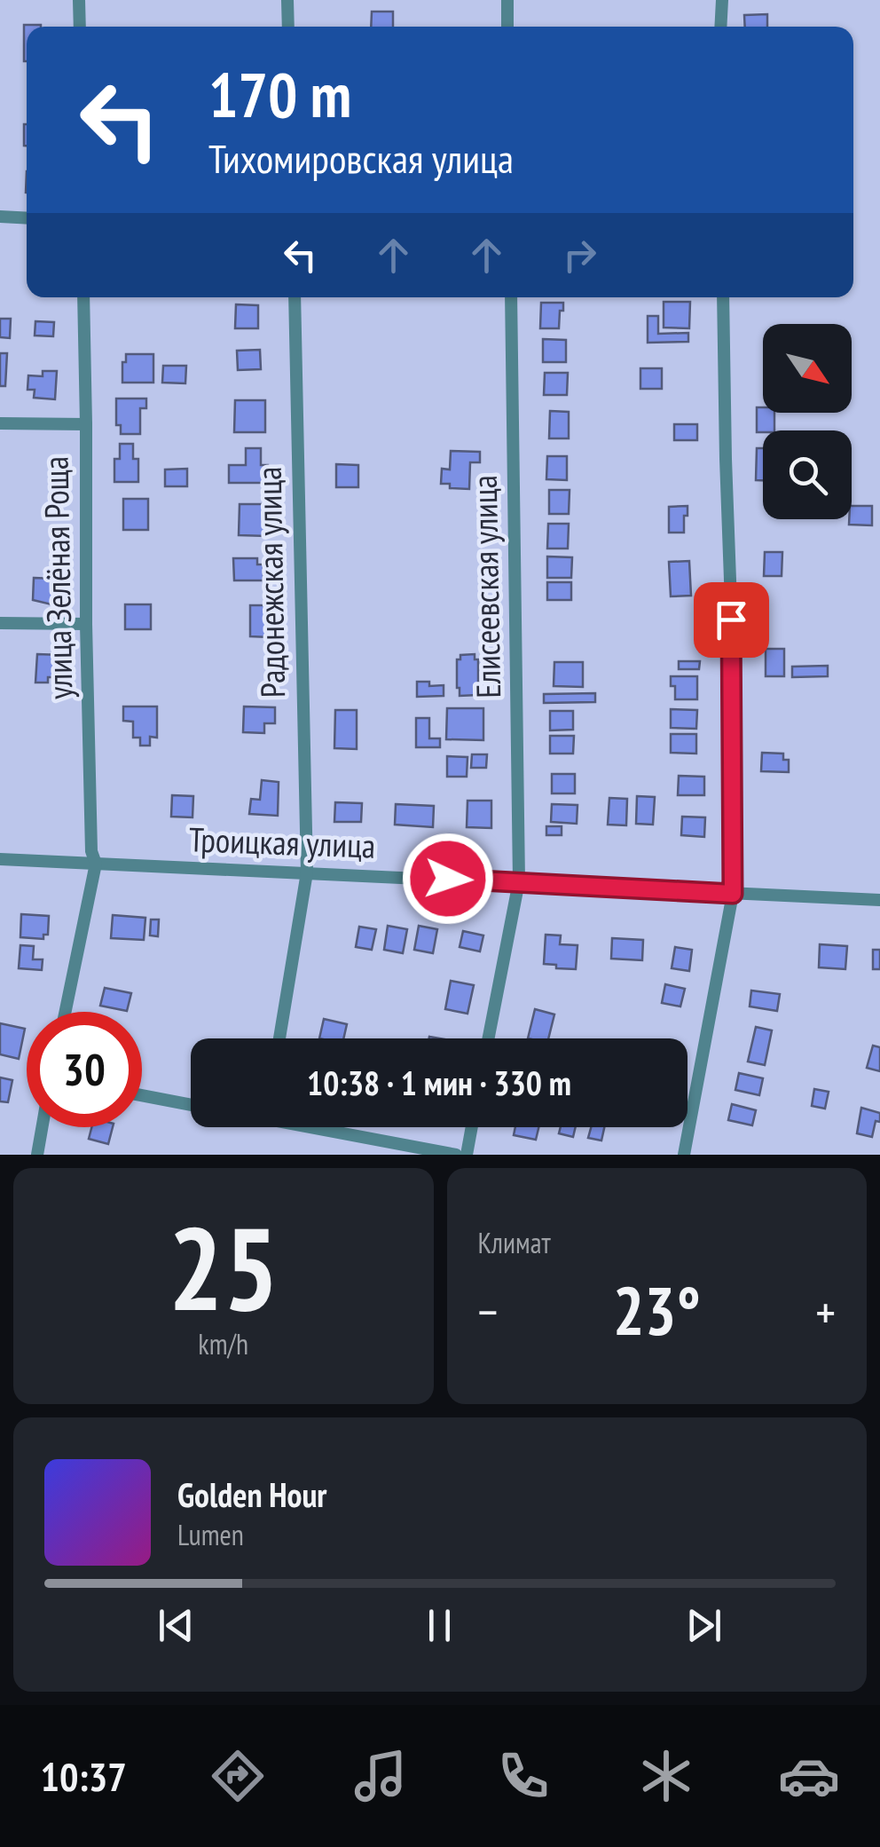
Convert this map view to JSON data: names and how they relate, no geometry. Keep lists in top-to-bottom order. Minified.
{"streets":{"street":["улица Зелёная Роща","Радонежская улица","Елисеевская улица","Троицкая улица"]},"crossings":[["улица Зелёная Роща","Троицкая улица"],["Радонежская улица","Троицкая улица"],["Елисеевская улица","Троицкая улица"]],"north":"bottom right","page":{"turn":["170 m","Тихомировская улица"],"limit":"30","trip":"10:38 · 1 мин · 330 m","tile":[["25","km/h"],"Климат"],"heat":["−","23°","+"],"song":["Golden Hour","Lumen"],"tabs":"10:37"}}
